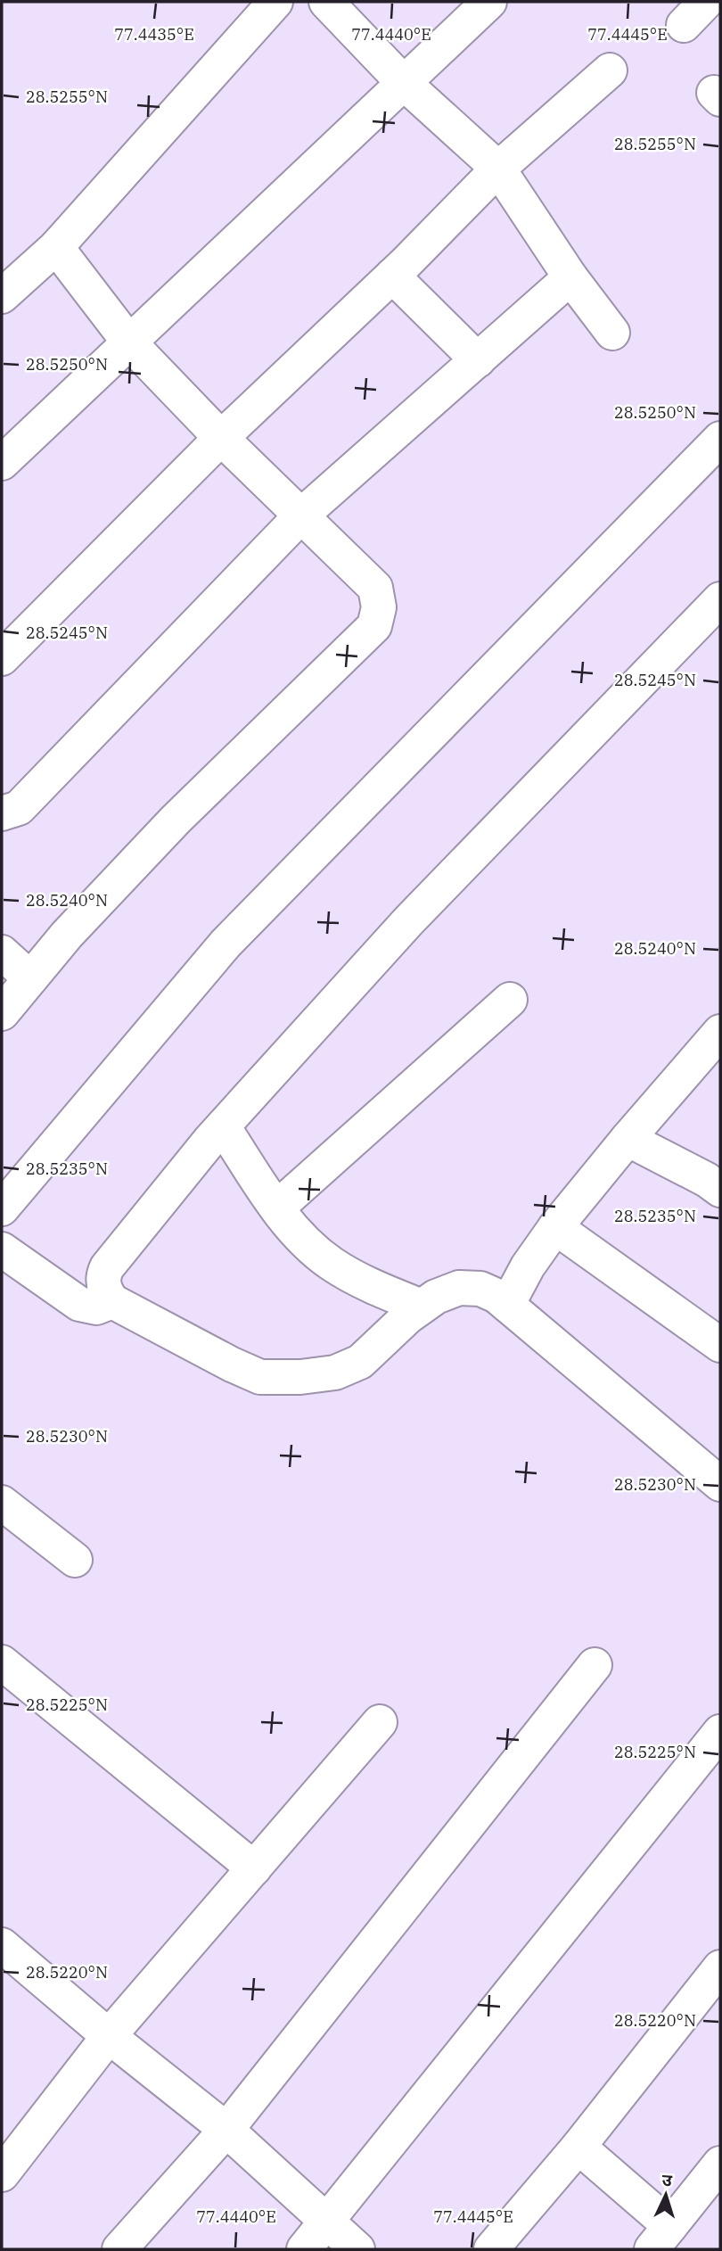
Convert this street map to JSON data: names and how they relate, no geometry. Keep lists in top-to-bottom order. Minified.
{"north":"top","coordinates":["77.4435°E","77.4440°E","77.4445°E","28.5255°N","28.5250°N","28.5245°N","28.5240°N","28.5235°N","28.5230°N","28.5225°N","28.5220°N"]}
